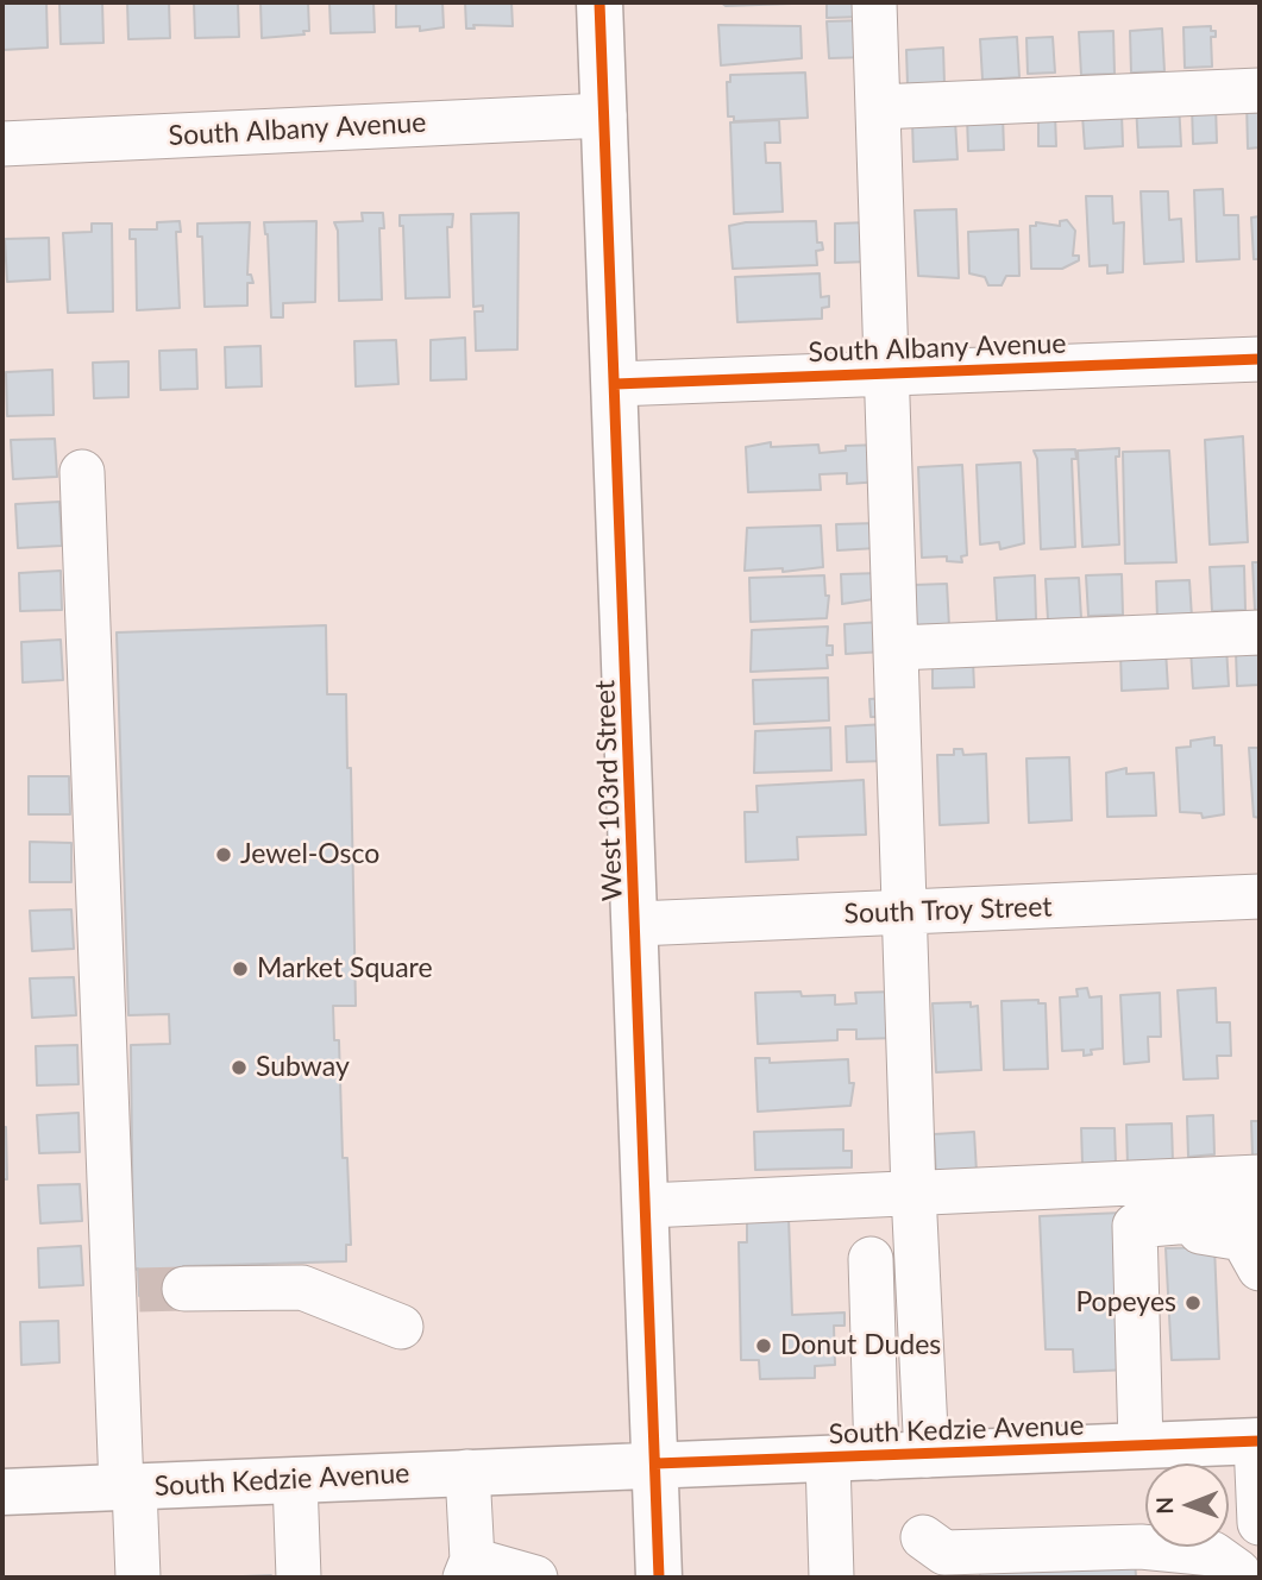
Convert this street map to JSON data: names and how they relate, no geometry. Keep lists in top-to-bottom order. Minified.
{"streets":{"main road":["West 103rd Street","South Kedzie Avenue"],"street":["South Albany Avenue","South Troy Street"]},"crossings":[["South Albany Avenue","West 103rd Street"],["West 103rd Street","South Troy Street"],["West 103rd Street","South Kedzie Avenue"]],"places":["Jewel-Osco","Market Square","Subway","Popeyes","Donut Dudes"],"north":"left"}
